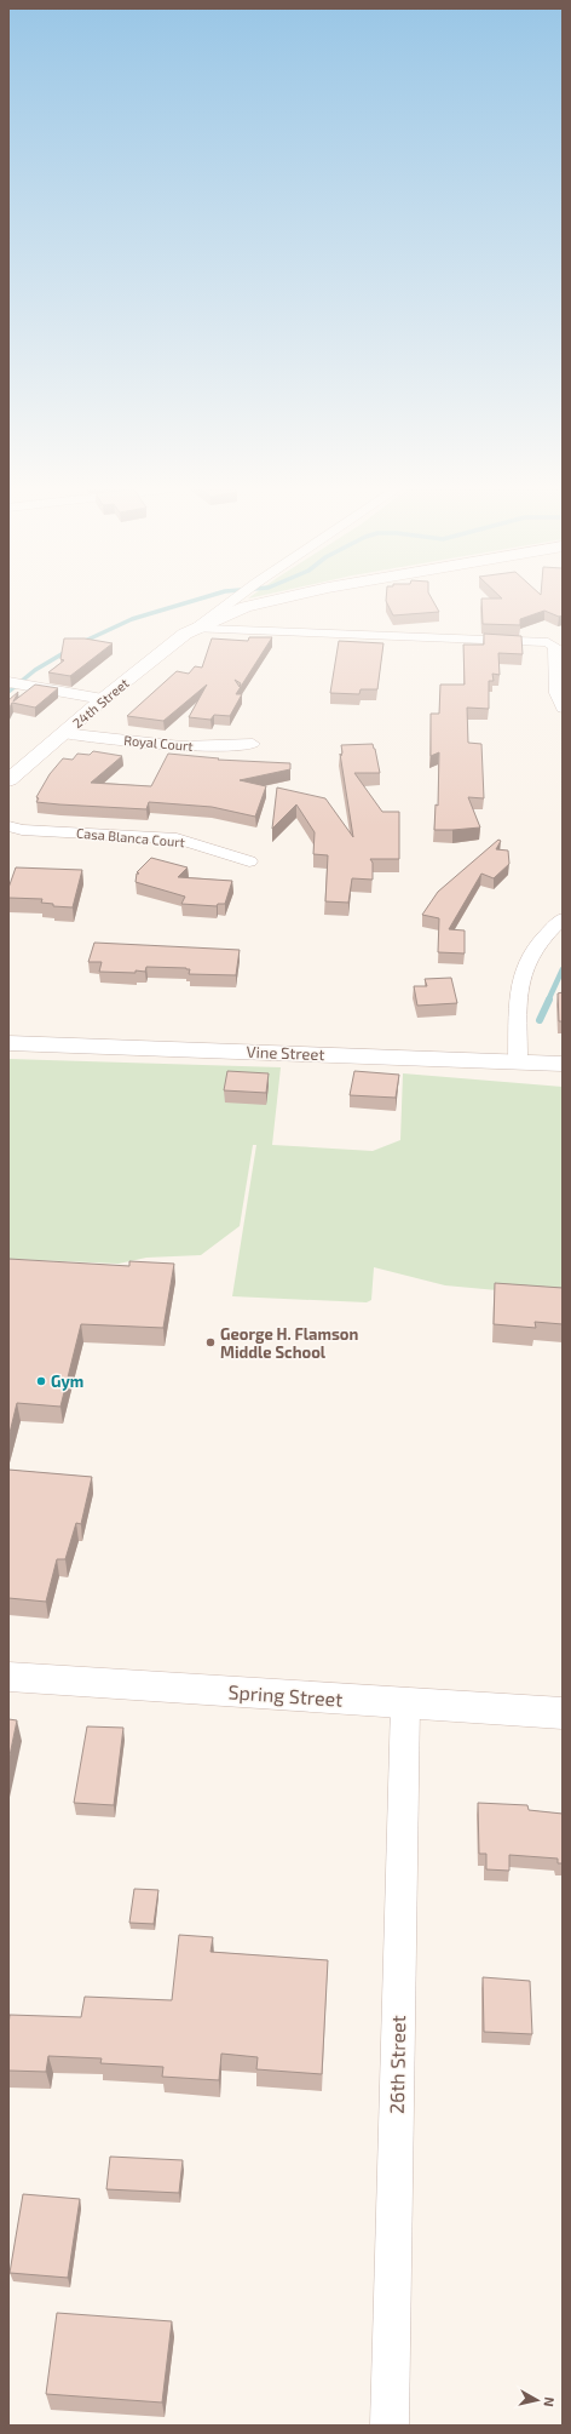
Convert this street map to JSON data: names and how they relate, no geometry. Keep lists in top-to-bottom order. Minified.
{"streets":{"main road":["24th Street","Vine Street","Spring Street"],"street":["Royal Court","Casa Blanca Court","26th Street"]},"crossings":[["24th Street","Royal Court"],["Spring Street","26th Street"]],"places":["George H. Flamson Middle School","Gym"],"north":"right"}
